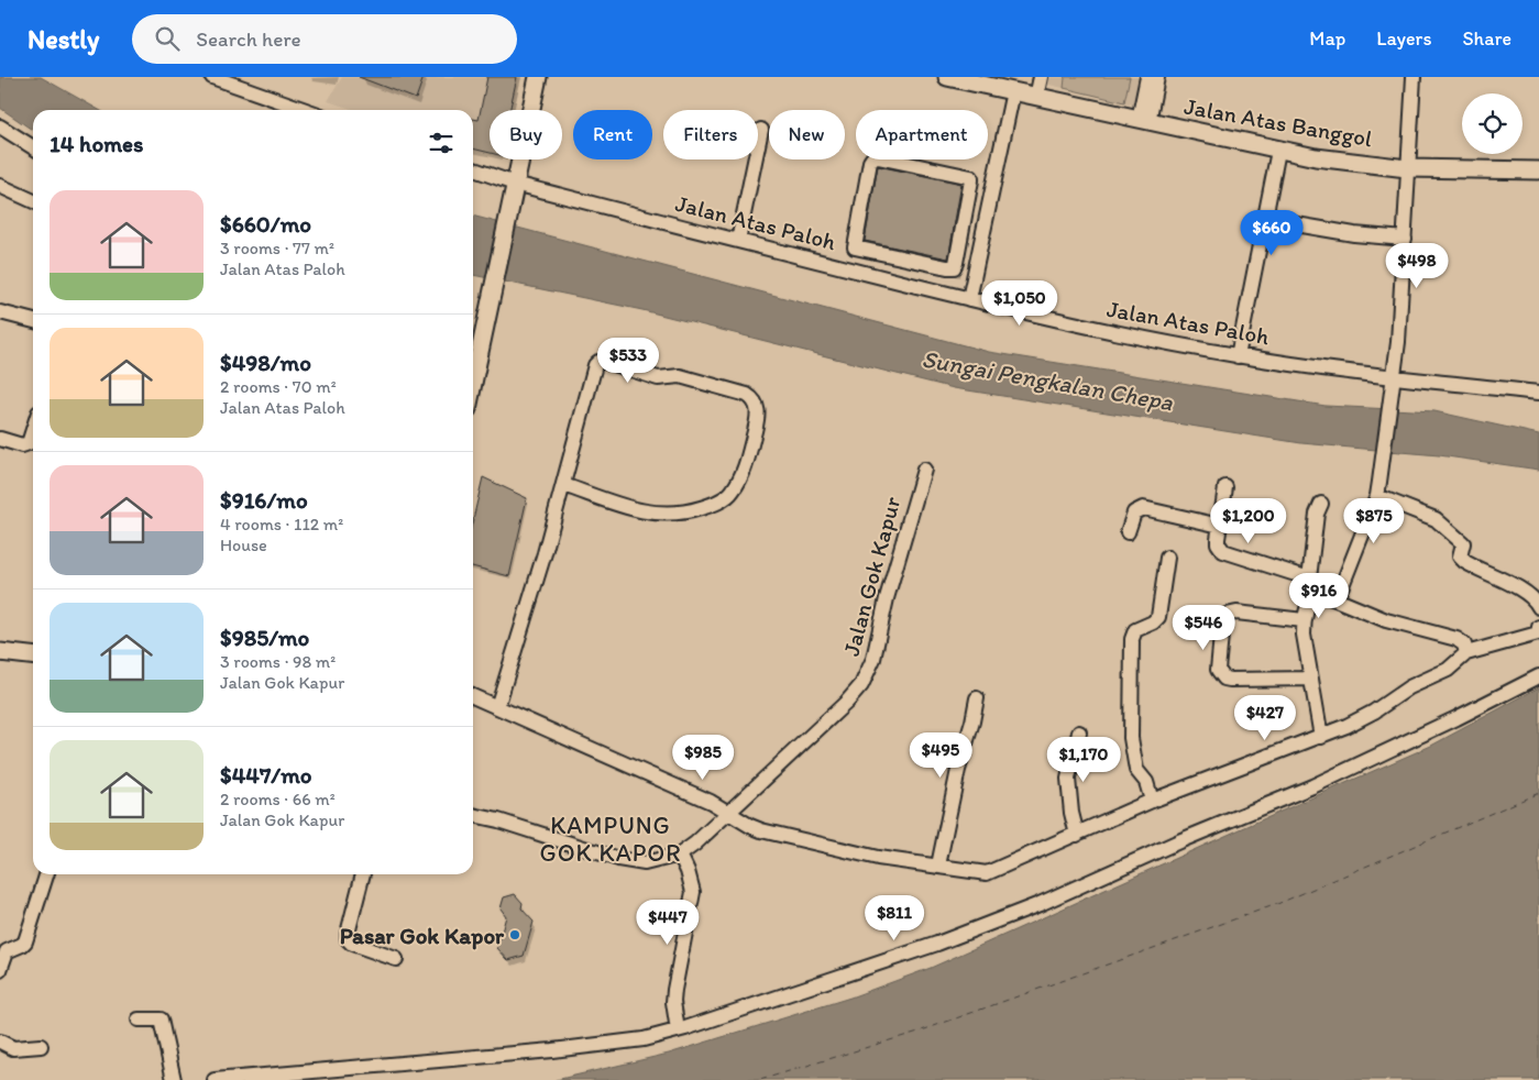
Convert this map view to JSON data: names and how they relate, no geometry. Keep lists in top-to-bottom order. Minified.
{"streets":{"main road":["Jalan Atas Banggol"],"street":["Jalan Atas Paloh","Jalan Gok Kapur"]},"districts":["KAMPUNG GOK KAPOR"],"water":["Sungai Pengkalan Chepa"],"places":["Pasar Gok Kapor"],"page":{"header":"Nestly","search":"Search here","nav":["Map","Layers","Share"],"chip":["Buy","Rent","Filters","New","Apartment"],"heading":"14 homes","list":[{"name":"$660/mo","note":"3 rooms · 77 m² · Jalan Atas Paloh"},{"name":"$498/mo","note":"2 rooms · 70 m² · Jalan Atas Paloh"},{"name":"$916/mo","note":"4 rooms · 112 m² · House"},{"name":"$985/mo","note":"3 rooms · 98 m² · Jalan Gok Kapur"},{"name":"$447/mo","note":"2 rooms · 66 m² · Jalan Gok Kapur"}],"price":["$660","$498","$1,050","$533","$1,200","$875","$916","$546","$427","$495","$985","$1,170","$811","$447"]}}
